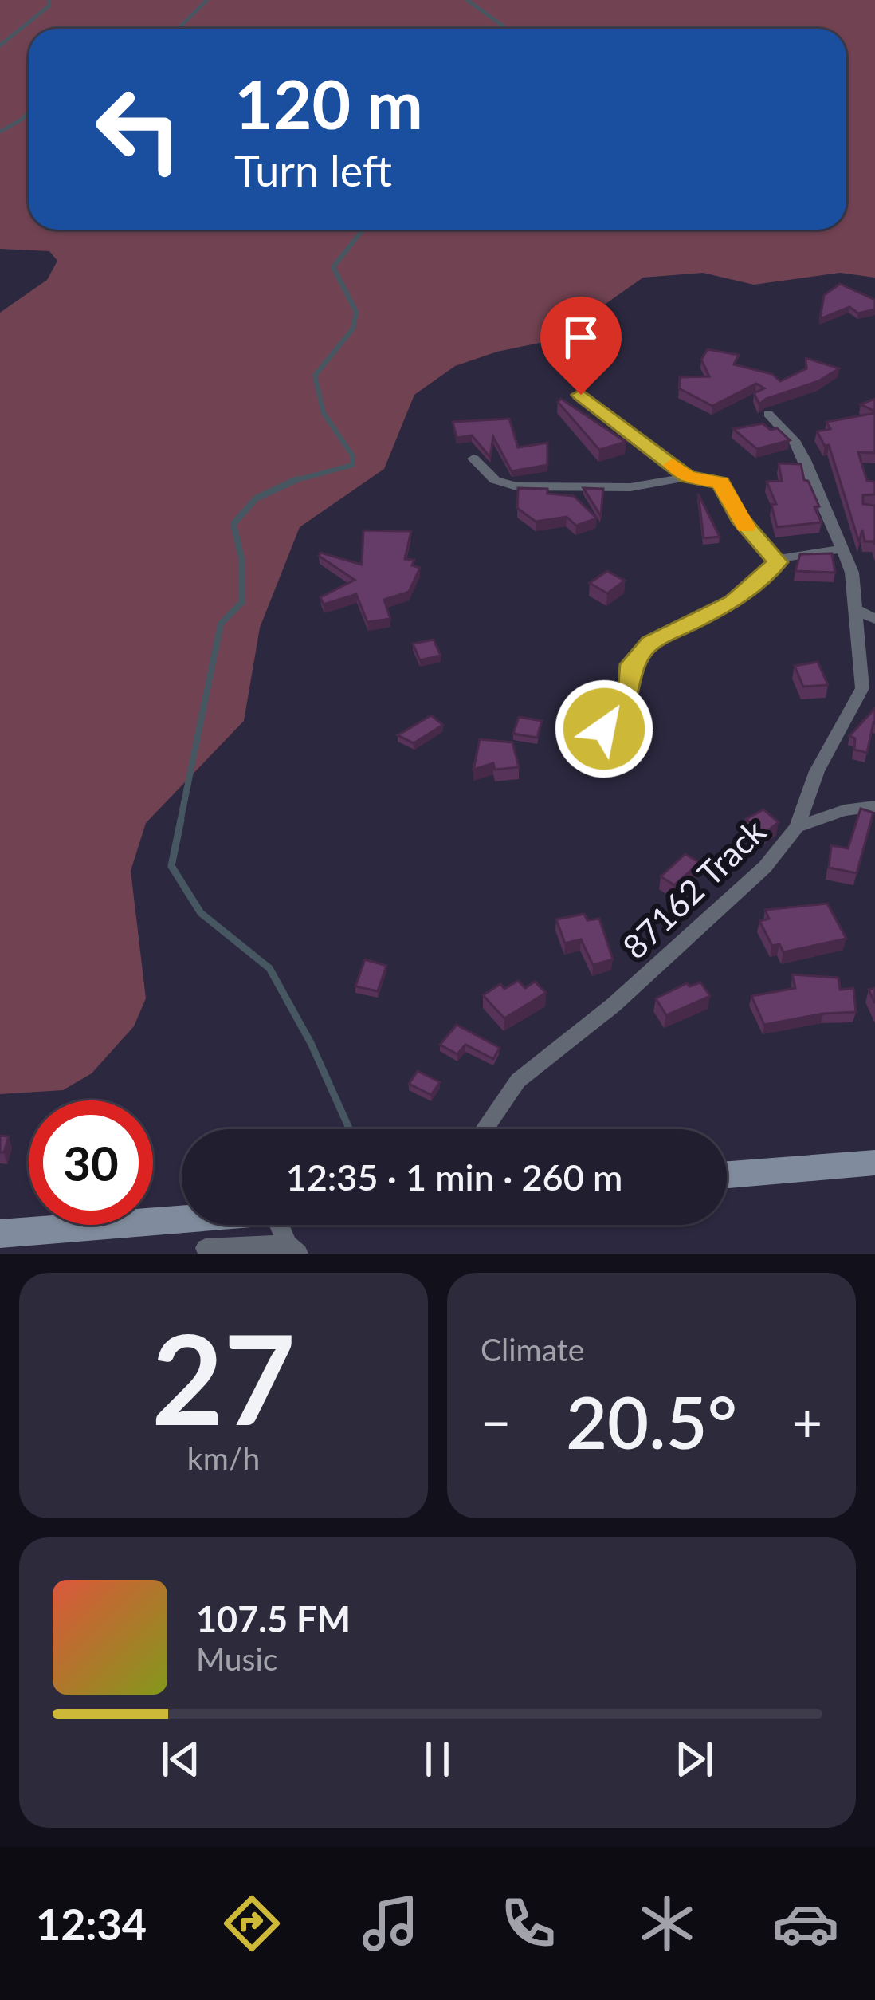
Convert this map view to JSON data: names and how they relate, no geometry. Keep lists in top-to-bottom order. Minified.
{"streets":{"street":["87162 Track"]},"page":{"turn":["120 m","Turn left"],"limit":"30","trip":"12:35 · 1 min · 260 m","tile":[["27","km/h"],"Climate"],"heat":["−","20.5°","+"],"song":["107.5 FM","Music"],"tabs":"12:34"}}
